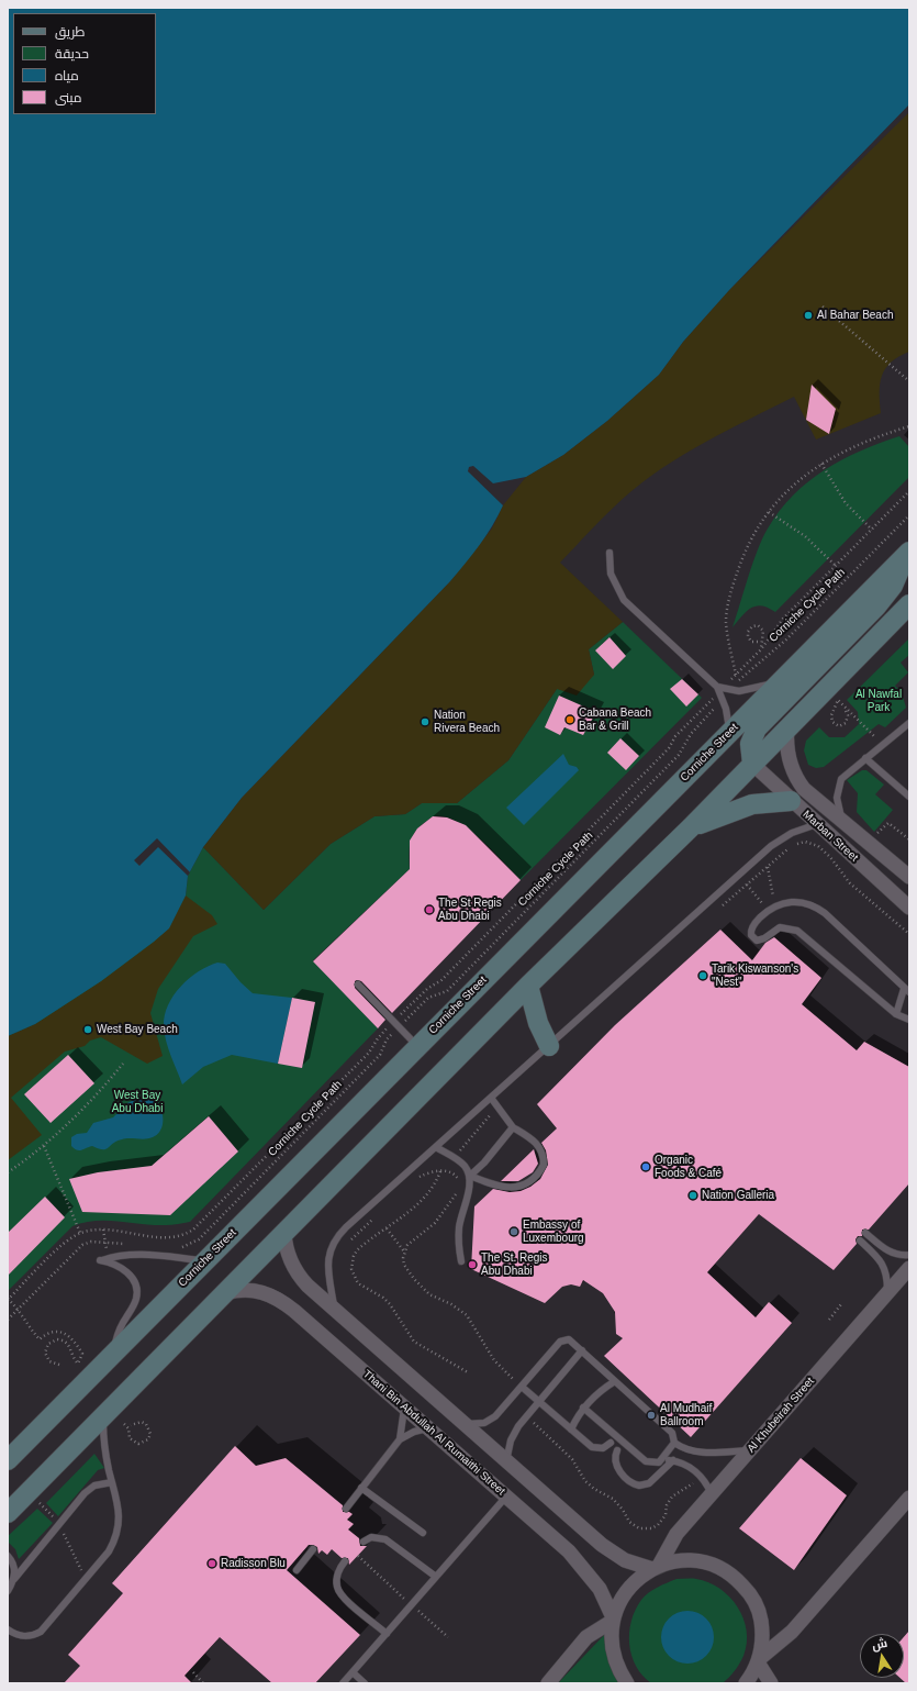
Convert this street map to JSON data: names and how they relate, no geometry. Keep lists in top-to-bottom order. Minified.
{"streets":{"main road":["Corniche Street"],"street":["Marban Street","Al Khubeirah Street","Thani Bin Abdullah Al Rumaithi Street"],"path":["Corniche Cycle Path"]},"parks":["Al Nawfal Park","West Bay Abu Dhabi"],"places":["Al Bahar Beach","Cabana Beach Bar & Grill","Nation Rivera Beach","The St Regis Abu Dhabi","Tarik Kiswanson's \"Nest\"","West Bay Beach","Organic Foods & Café","Nation Galleria","Embassy of Luxembourg","The St. Regis Abu Dhabi","Al Mudhaif Ballroom","Radisson Blu"],"legend":["طريق","حديقة","مياه","مبنى"],"north":"top"}
